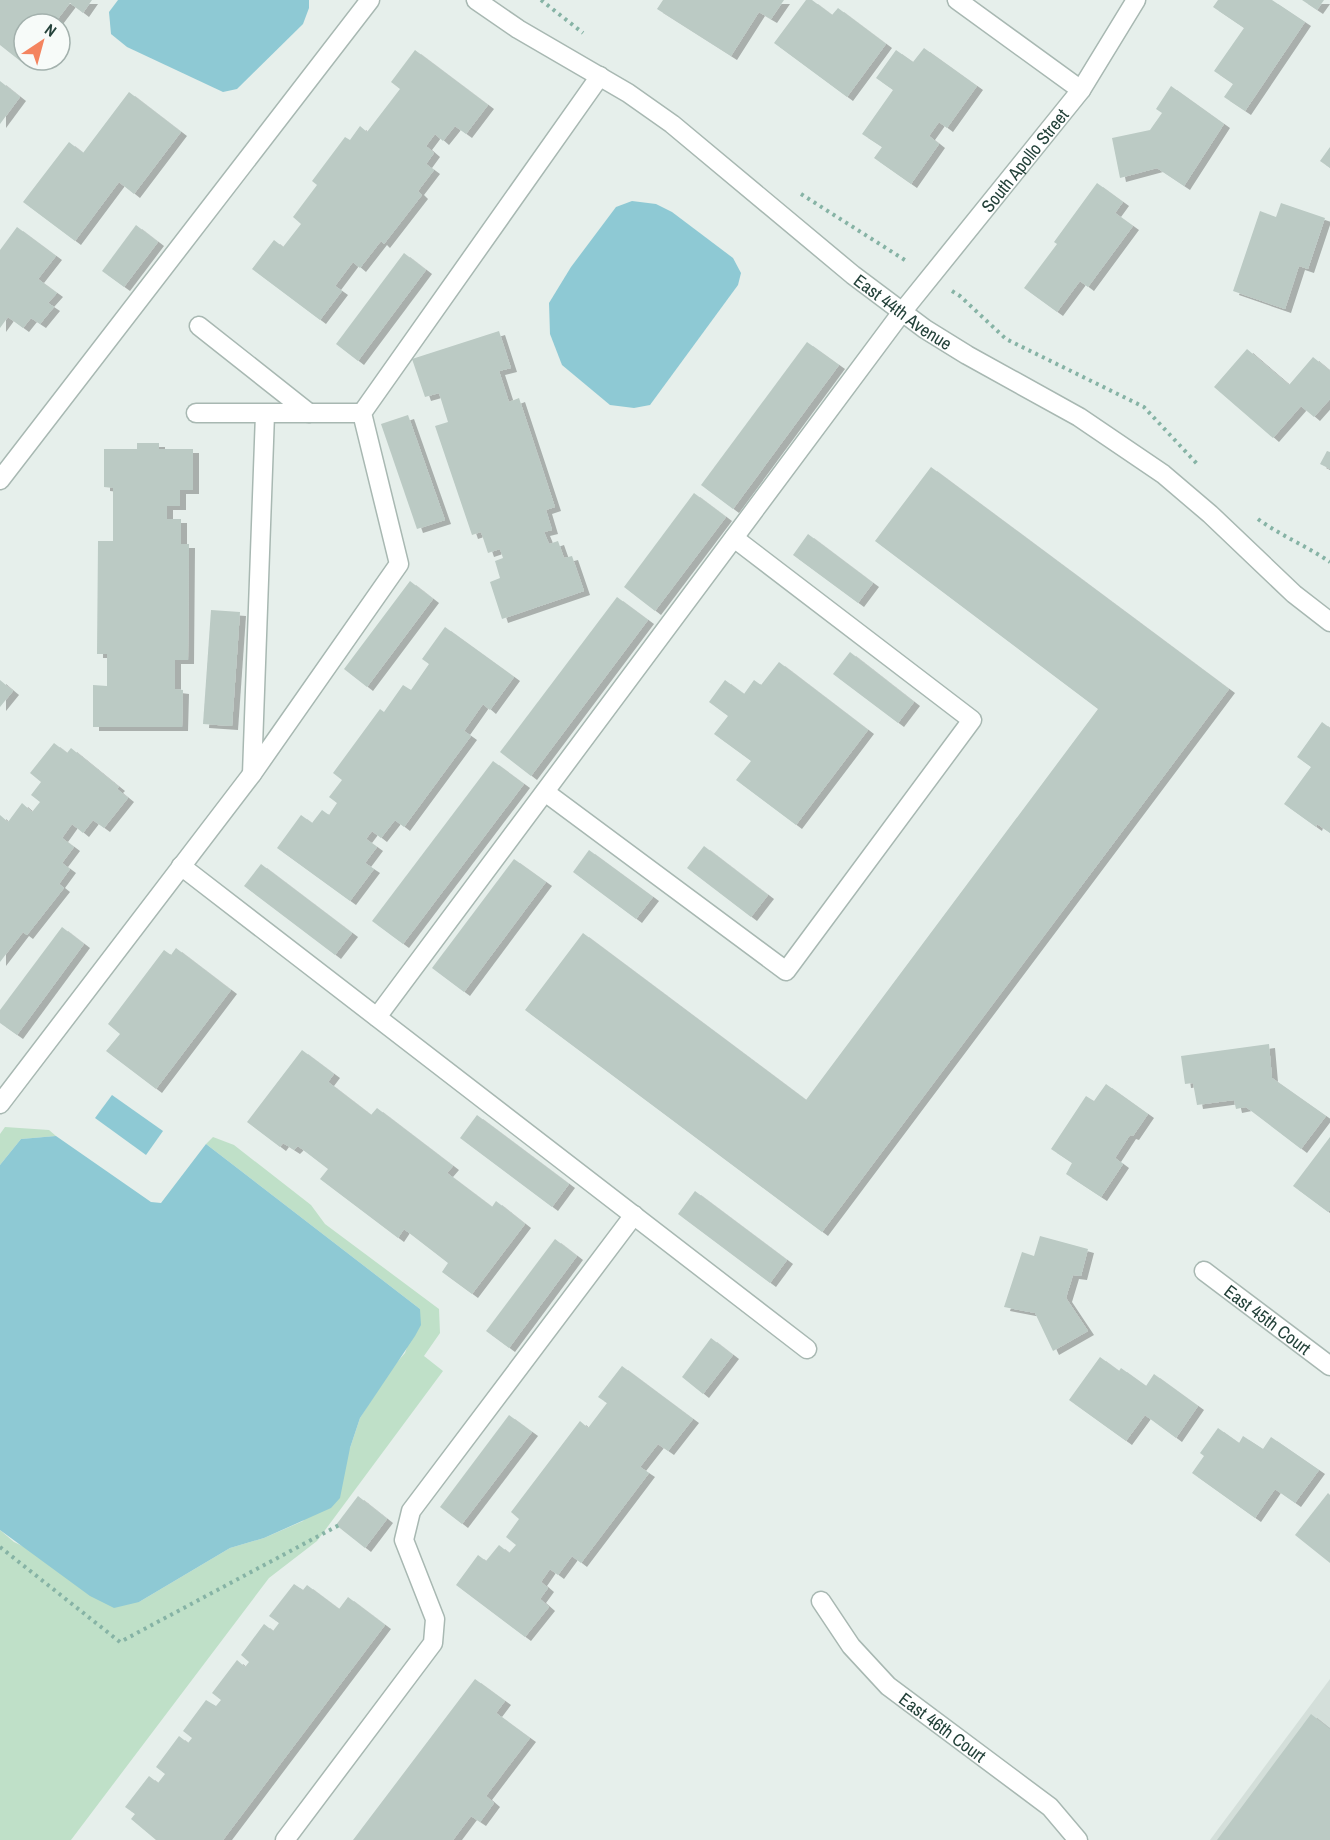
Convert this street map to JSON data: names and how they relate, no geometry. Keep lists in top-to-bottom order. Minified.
{"streets":{"street":["South Apollo Street","East 44th Avenue","East 45th Court","East 46th Court"]},"crossings":[["South Apollo Street","East 44th Avenue"]],"north":"top right"}
